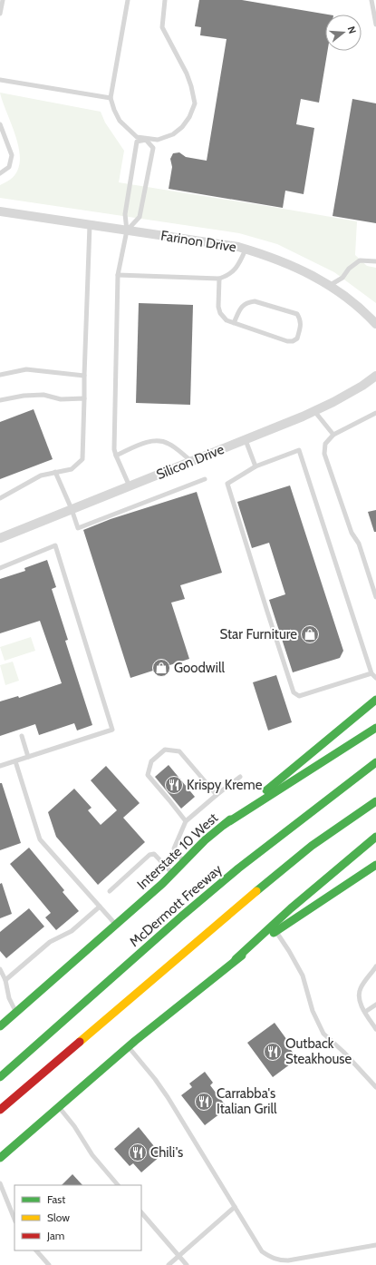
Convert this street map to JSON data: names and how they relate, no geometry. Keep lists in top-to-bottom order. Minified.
{"streets":{"main road":["Interstate 10 West","McDermott Freeway"],"street":["Farinon Drive","Silicon Drive"]},"places":{"shop":["Star Furniture","Goodwill"],"restaurant":["Krispy Kreme","Outback Steakhouse","Carrabba's Italian Grill","Chili's"]},"legend":["Fast","Slow","Jam"],"north":"right"}
